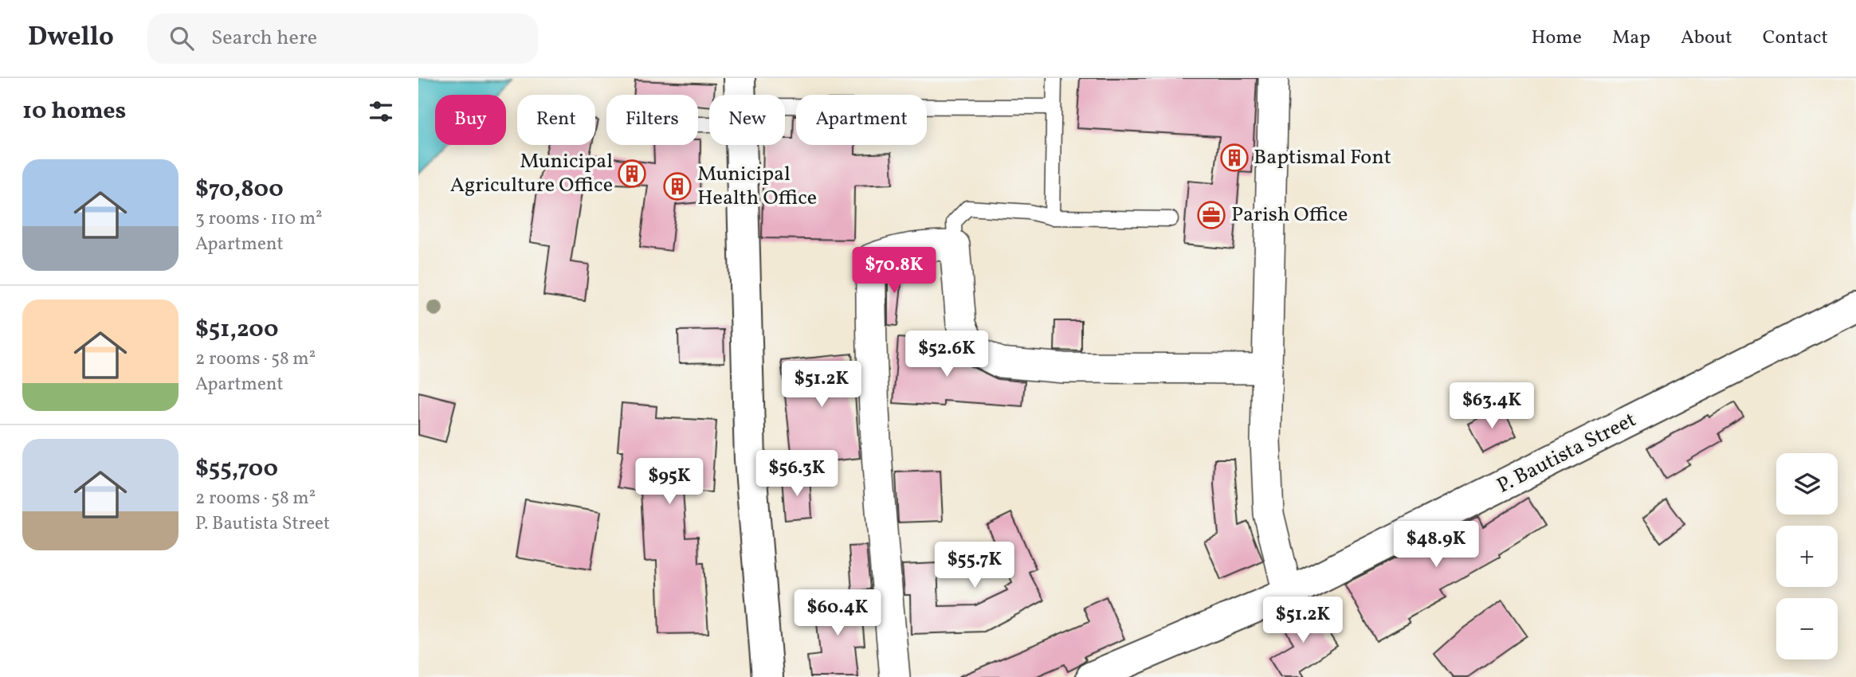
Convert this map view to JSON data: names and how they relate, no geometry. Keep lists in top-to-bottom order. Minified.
{"streets":{"street":["P. Bautista Street"]},"places":{"building":["Baptismal Font","Municipal Agriculture Office","Municipal Health Office"],"office":["Parish Office"]},"page":{"header":"Dwello","search":"Search here","nav":["Home","Map","About","Contact"],"heading":"10 homes","chip":["Buy","Rent","Filters","New","Apartment"],"list":[{"name":"$70,800","note":"3 rooms · 110 m² · Apartment"},{"name":"$51,200","note":"2 rooms · 58 m² · Apartment"},{"name":"$55,700","note":"2 rooms · 58 m² · P. Bautista Street"}],"price":["$70.8K","$52.6K","$51.2K","$63.4K","$56.3K","$95K","$48.9K","$55.7K","$60.4K","$51.2K"],"map_buttons":["+","−"]}}
